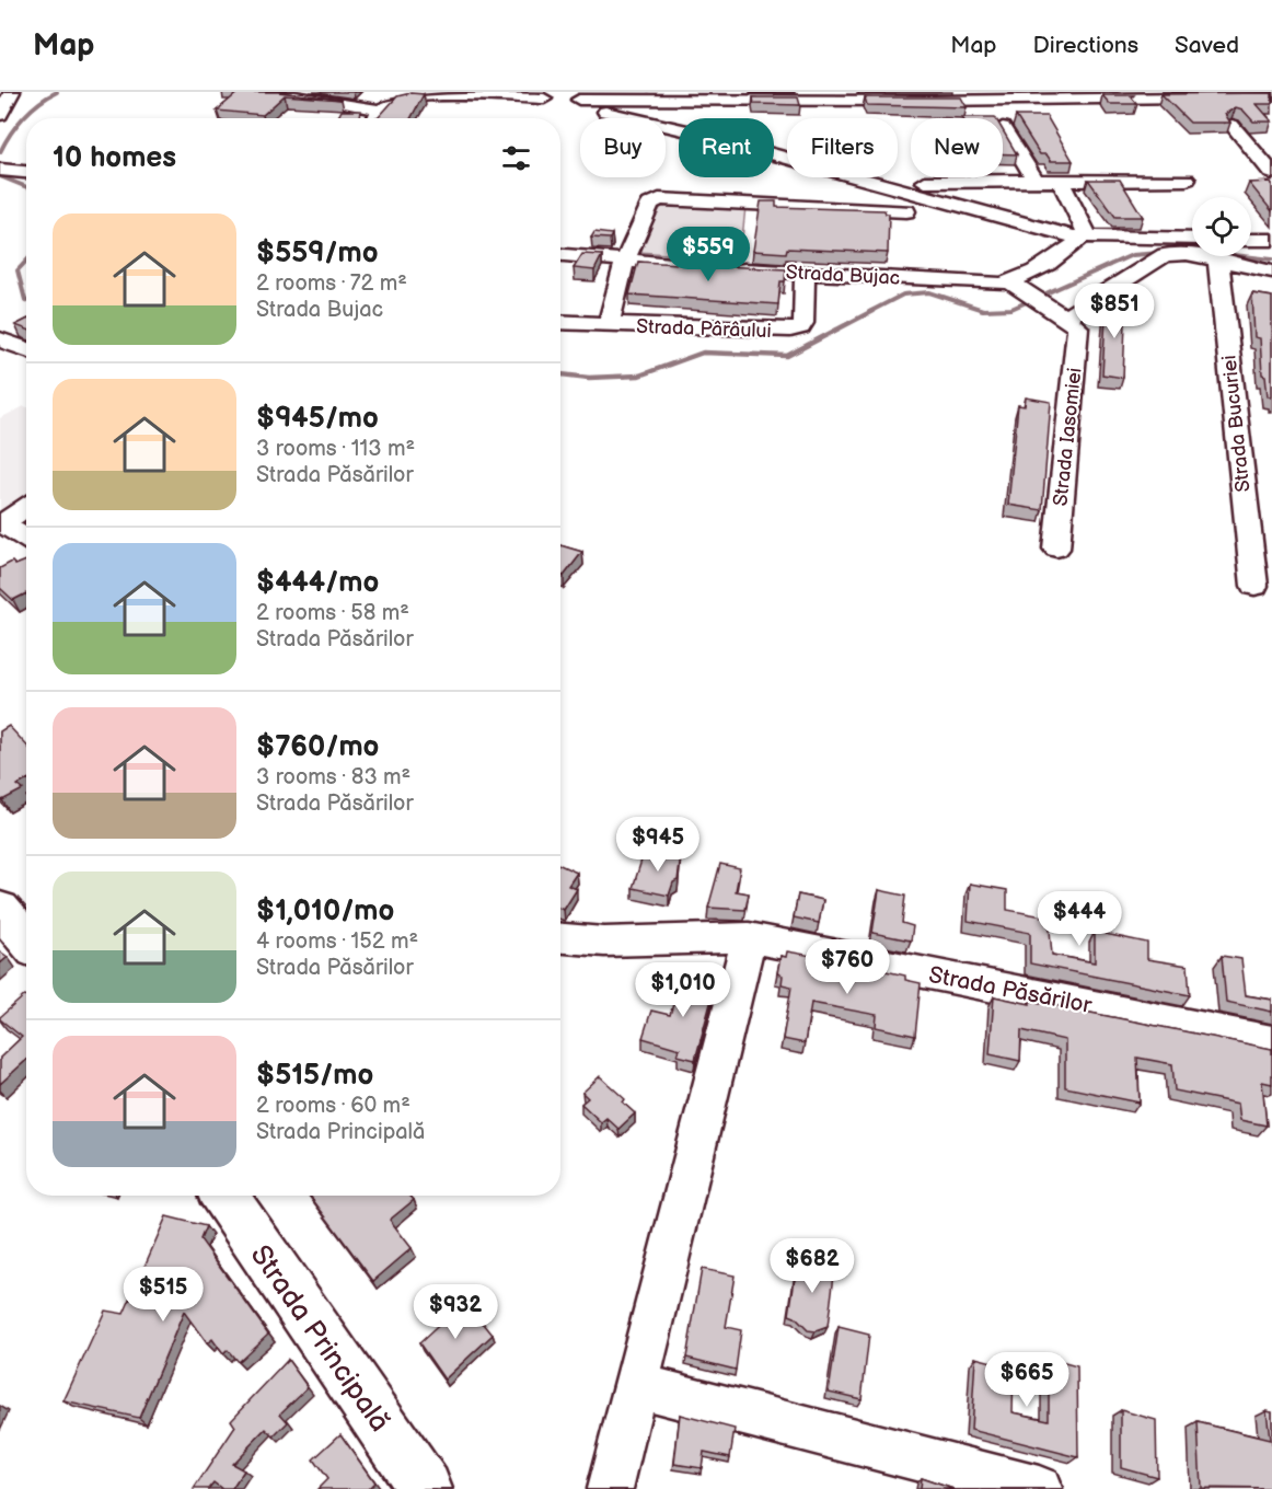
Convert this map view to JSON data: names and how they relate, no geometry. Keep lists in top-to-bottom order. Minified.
{"streets":{"main road":["Strada Principală"],"street":["Strada Bujac","Strada Pârâului","Strada Bucuriei","Strada Iasomiei","Strada Păsărilor"]},"crossings":[["Strada Bujac","Strada Pârâului"],["Strada Bujac","Strada Iasomiei"]],"page":{"header":"Map","nav":["Map","Directions","Saved"],"chip":["Buy","Rent","Filters","New"],"heading":"10 homes","list":[{"name":"$559/mo","note":"2 rooms · 72 m² · Strada Bujac"},{"name":"$945/mo","note":"3 rooms · 113 m² · Strada Păsărilor"},{"name":"$444/mo","note":"2 rooms · 58 m² · Strada Păsărilor"},{"name":"$760/mo","note":"3 rooms · 83 m² · Strada Păsărilor"},{"name":"$1,010/mo","note":"4 rooms · 152 m² · Strada Păsărilor"},{"name":"$515/mo","note":"2 rooms · 60 m² · Strada Principală"}],"price":["$559","$851","$945","$444","$760","$1,010","$682","$515","$932","$665"]}}
